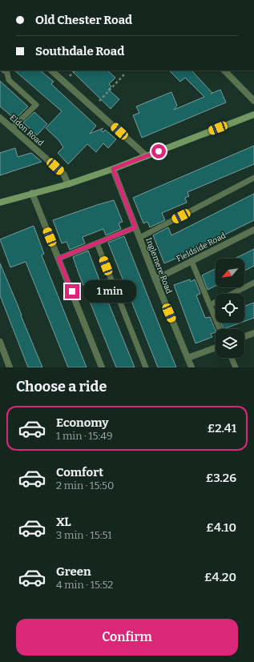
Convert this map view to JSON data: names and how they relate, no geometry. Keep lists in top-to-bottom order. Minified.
{"streets":{"street":["Eldon Road","Fieldside Road","Inglemere Road"]},"crossings":[["Fieldside Road","Inglemere Road"]],"north":"bottom left","page":{"banner":["Old Chester Road","Southdale Road"],"bubble":"1 min","heading":"Choose a ride","list":[{"name":"Economy","note":"1 min · 15:49","value":"£2.41"},{"name":"Comfort","note":"2 min · 15:50","value":"£3.26"},{"name":"XL","note":"3 min · 15:51","value":"£4.10"},{"name":"Green","note":"4 min · 15:52","value":"£4.20"}],"buttons":"Confirm"}}
